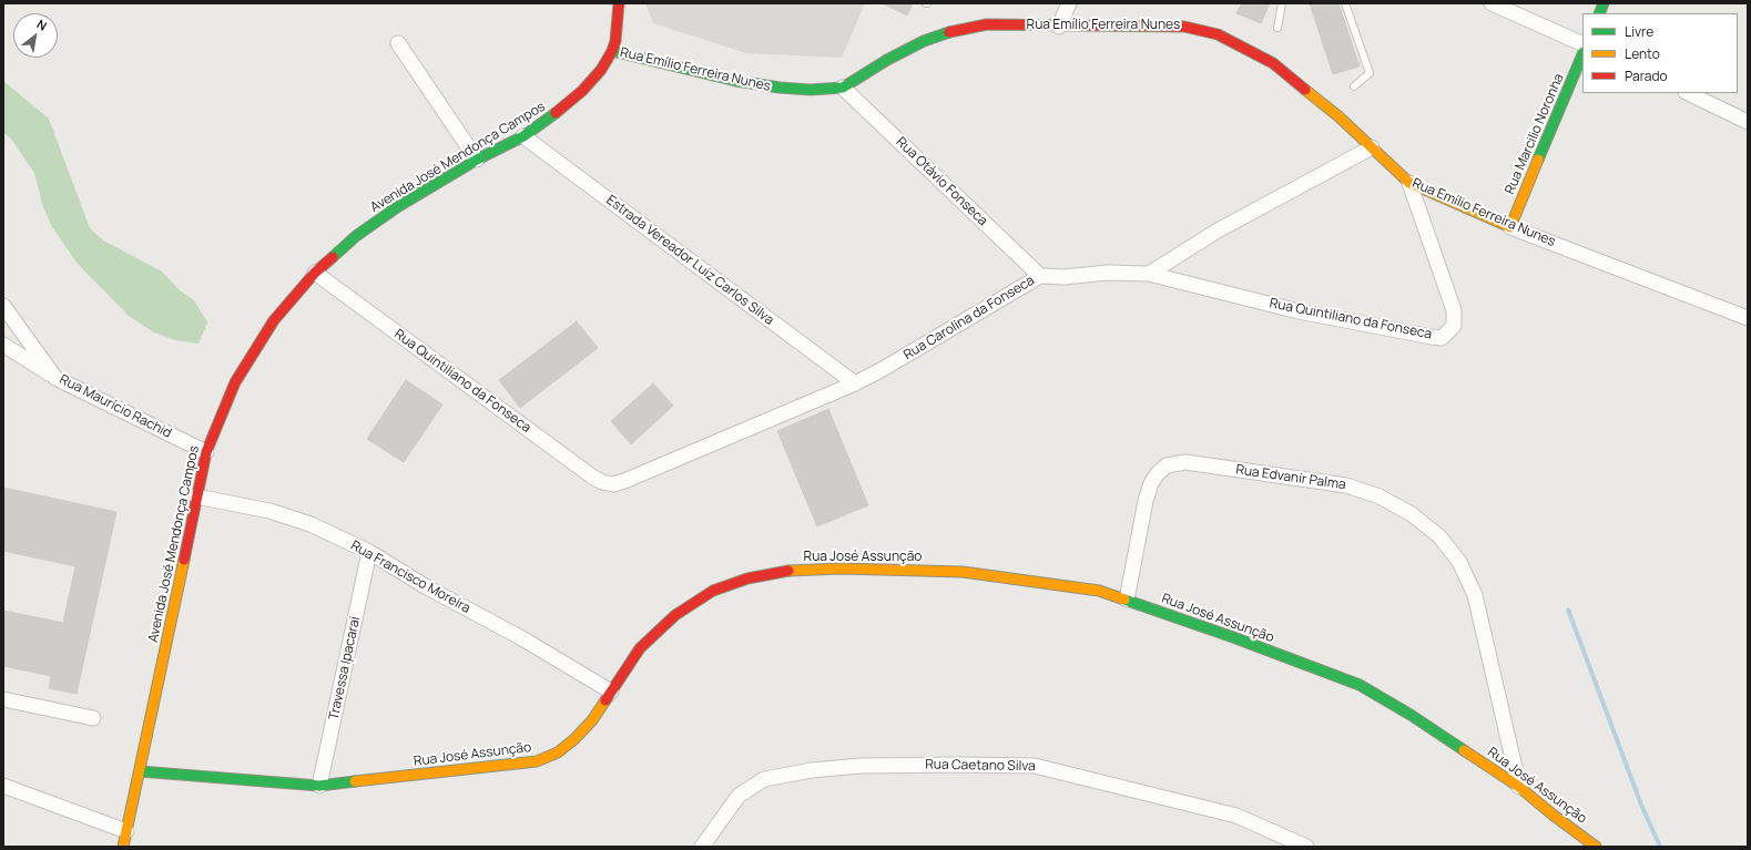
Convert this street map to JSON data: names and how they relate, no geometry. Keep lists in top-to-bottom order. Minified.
{"streets":{"street":["Rua Emílio Ferreira Nunes","Rua Marcilio Noronha","Avenida José Mendonça Campos","Rua Otávio Fonseca","Estrada Vereador Luiz Carlos Silva","Rua Carolina da Fonseca","Rua Quintiliano da Fonseca","Rua Maurício Rachid","Rua Edvanir Palma","Rua José Assunção","Rua Francisco Moreira","Travessa Ipacarai","Rua Caetano Silva"]},"crossings":[["Rua Emílio Ferreira Nunes","Rua Marcilio Noronha"],["Rua Emílio Ferreira Nunes","Avenida José Mendonça Campos"],["Rua Emílio Ferreira Nunes","Rua Otávio Fonseca"],["Rua Emílio Ferreira Nunes","Rua Quintiliano da Fonseca"],["Avenida José Mendonça Campos","Estrada Vereador Luiz Carlos Silva"],["Avenida José Mendonça Campos","Rua Quintiliano da Fonseca"],["Avenida José Mendonça Campos","Rua Maurício Rachid"],["Avenida José Mendonça Campos","Rua José Assunção"],["Avenida José Mendonça Campos","Rua Francisco Moreira"],["Rua Otávio Fonseca","Rua Carolina da Fonseca"],["Estrada Vereador Luiz Carlos Silva","Rua Carolina da Fonseca"],["Rua Carolina da Fonseca","Rua Quintiliano da Fonseca"],["Rua Edvanir Palma","Rua José Assunção"],["Rua José Assunção","Rua Francisco Moreira"],["Rua José Assunção","Travessa Ipacarai"],["Rua Francisco Moreira","Travessa Ipacarai"]],"legend":["Livre","Lento","Parado"],"north":"top right"}
